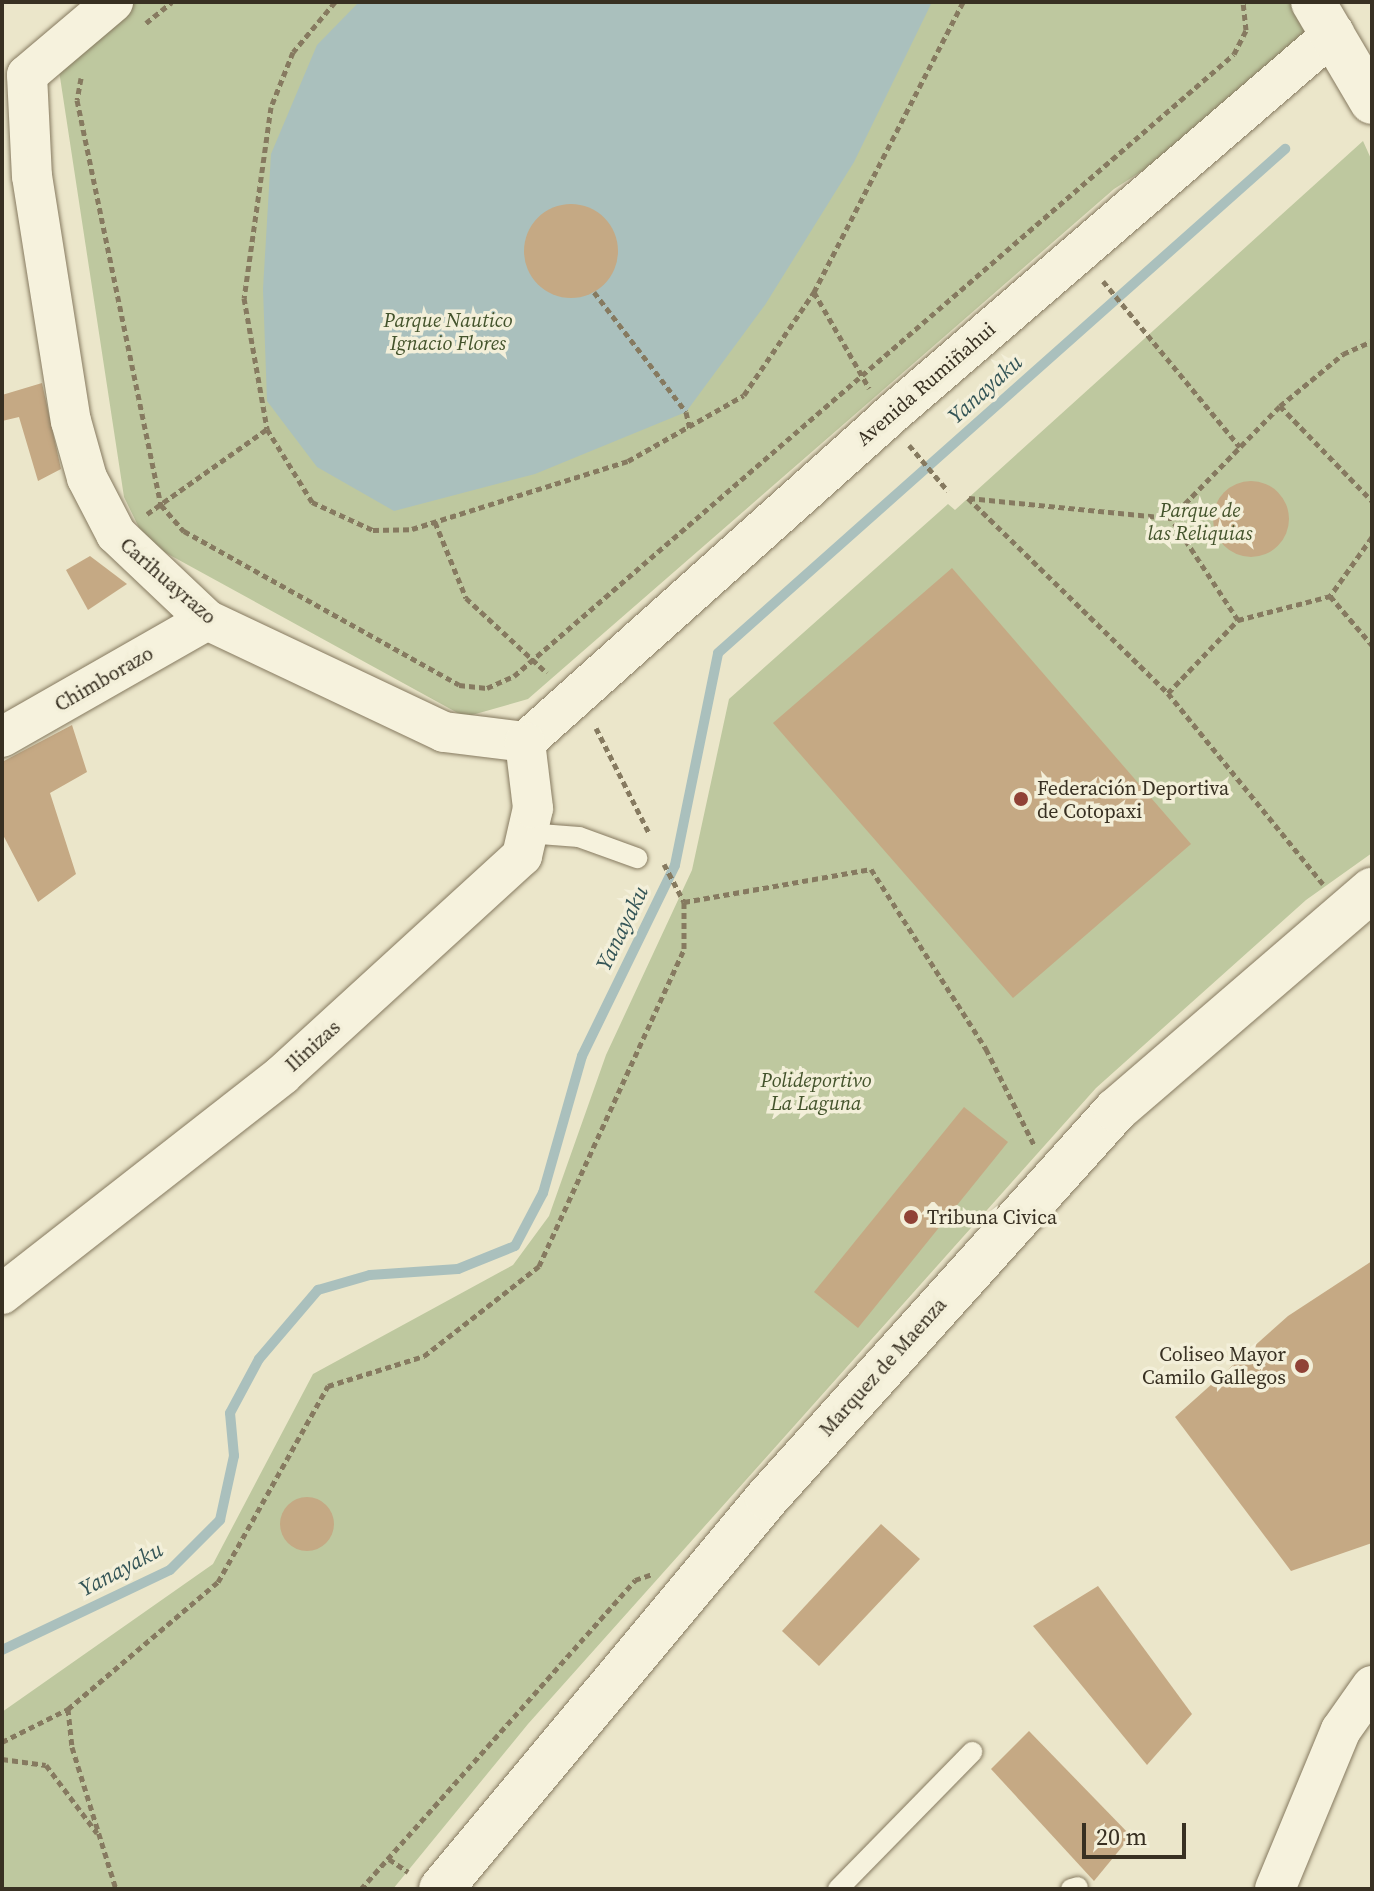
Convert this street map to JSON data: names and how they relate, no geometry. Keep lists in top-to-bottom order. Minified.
{"streets":{"street":["Avenida Rumiñahui","Carihuayrazo","Chimborazo","Ilinizas","Marquez de Maenza"]},"crossings":[["Avenida Rumiñahui","Carihuayrazo"],["Avenida Rumiñahui","Ilinizas"],["Carihuayrazo","Chimborazo"],["Carihuayrazo","Ilinizas"]],"water":["Yanayaku"],"parks":["Parque Nautico Ignacio Flores","Parque de las Reliquias","Polideportivo La Laguna"],"places":["Federación Deportiva de Cotopaxi","Tribuna Civica","Coliseo Mayor Camilo Gallegos"],"scale_bar":"20 m"}
